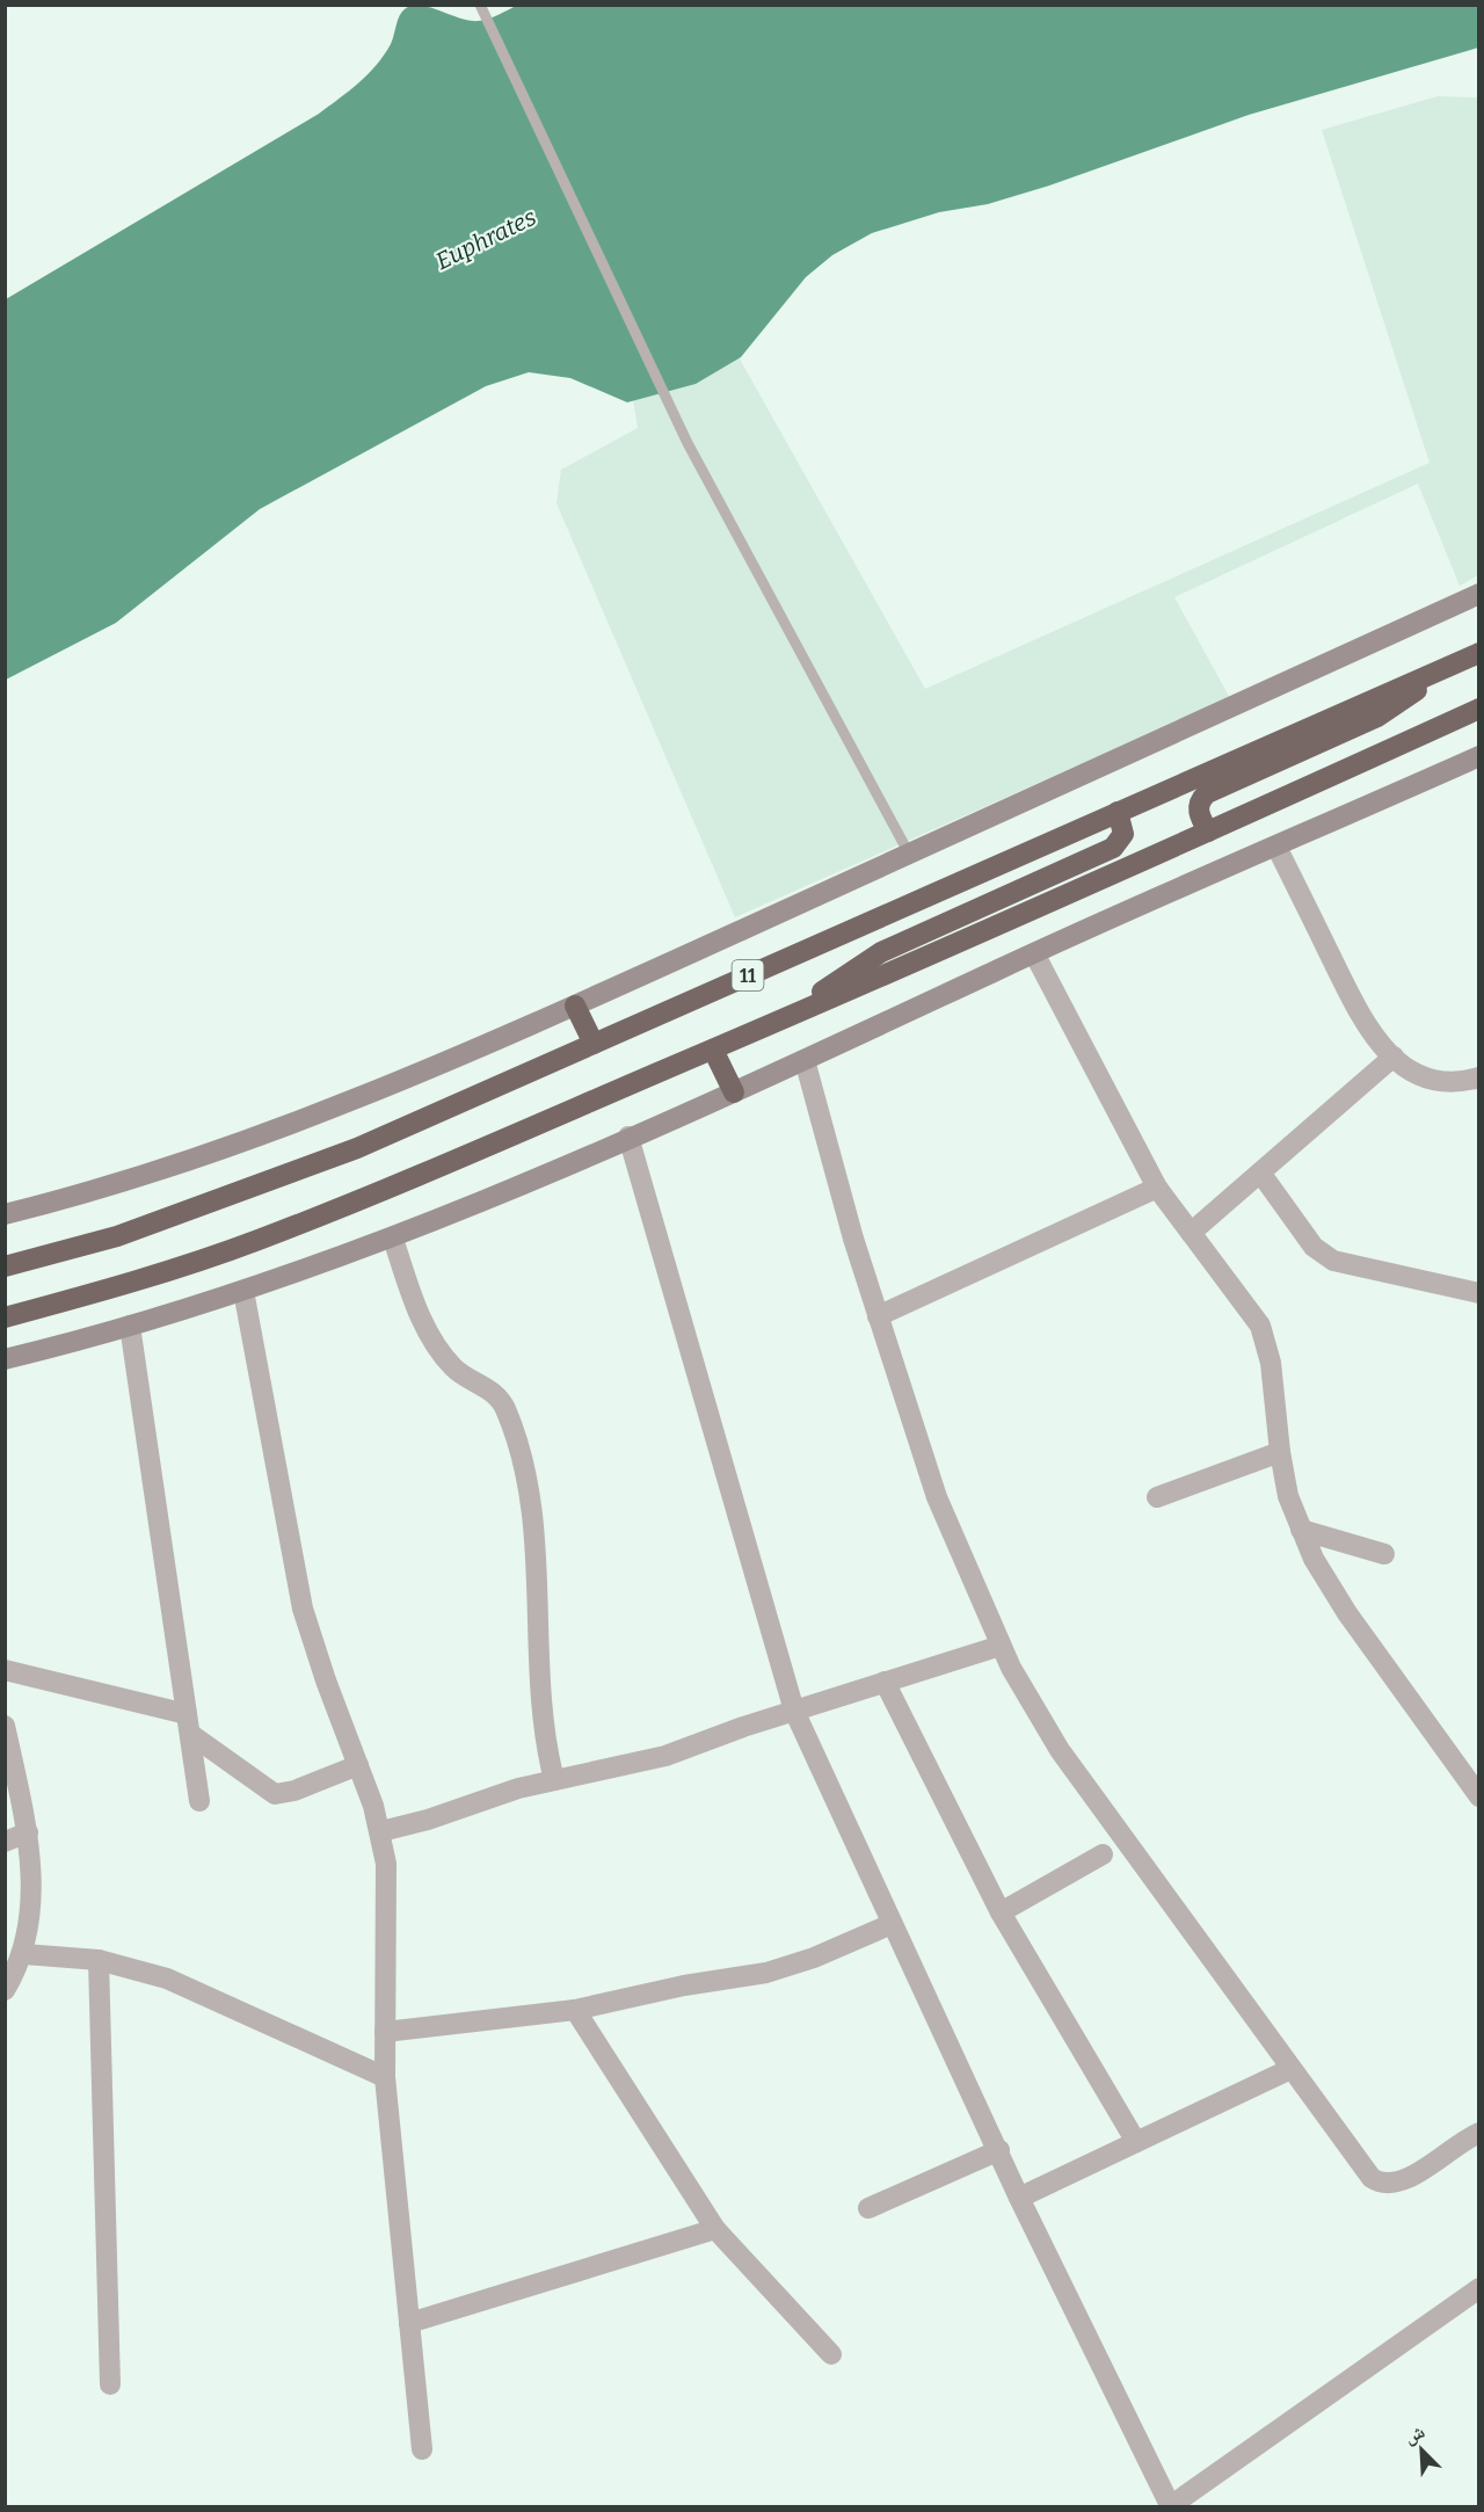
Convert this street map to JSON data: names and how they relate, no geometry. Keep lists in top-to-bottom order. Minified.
{"streets":{"highway":["11"]},"water":["Euphrates"],"north":"top left"}
